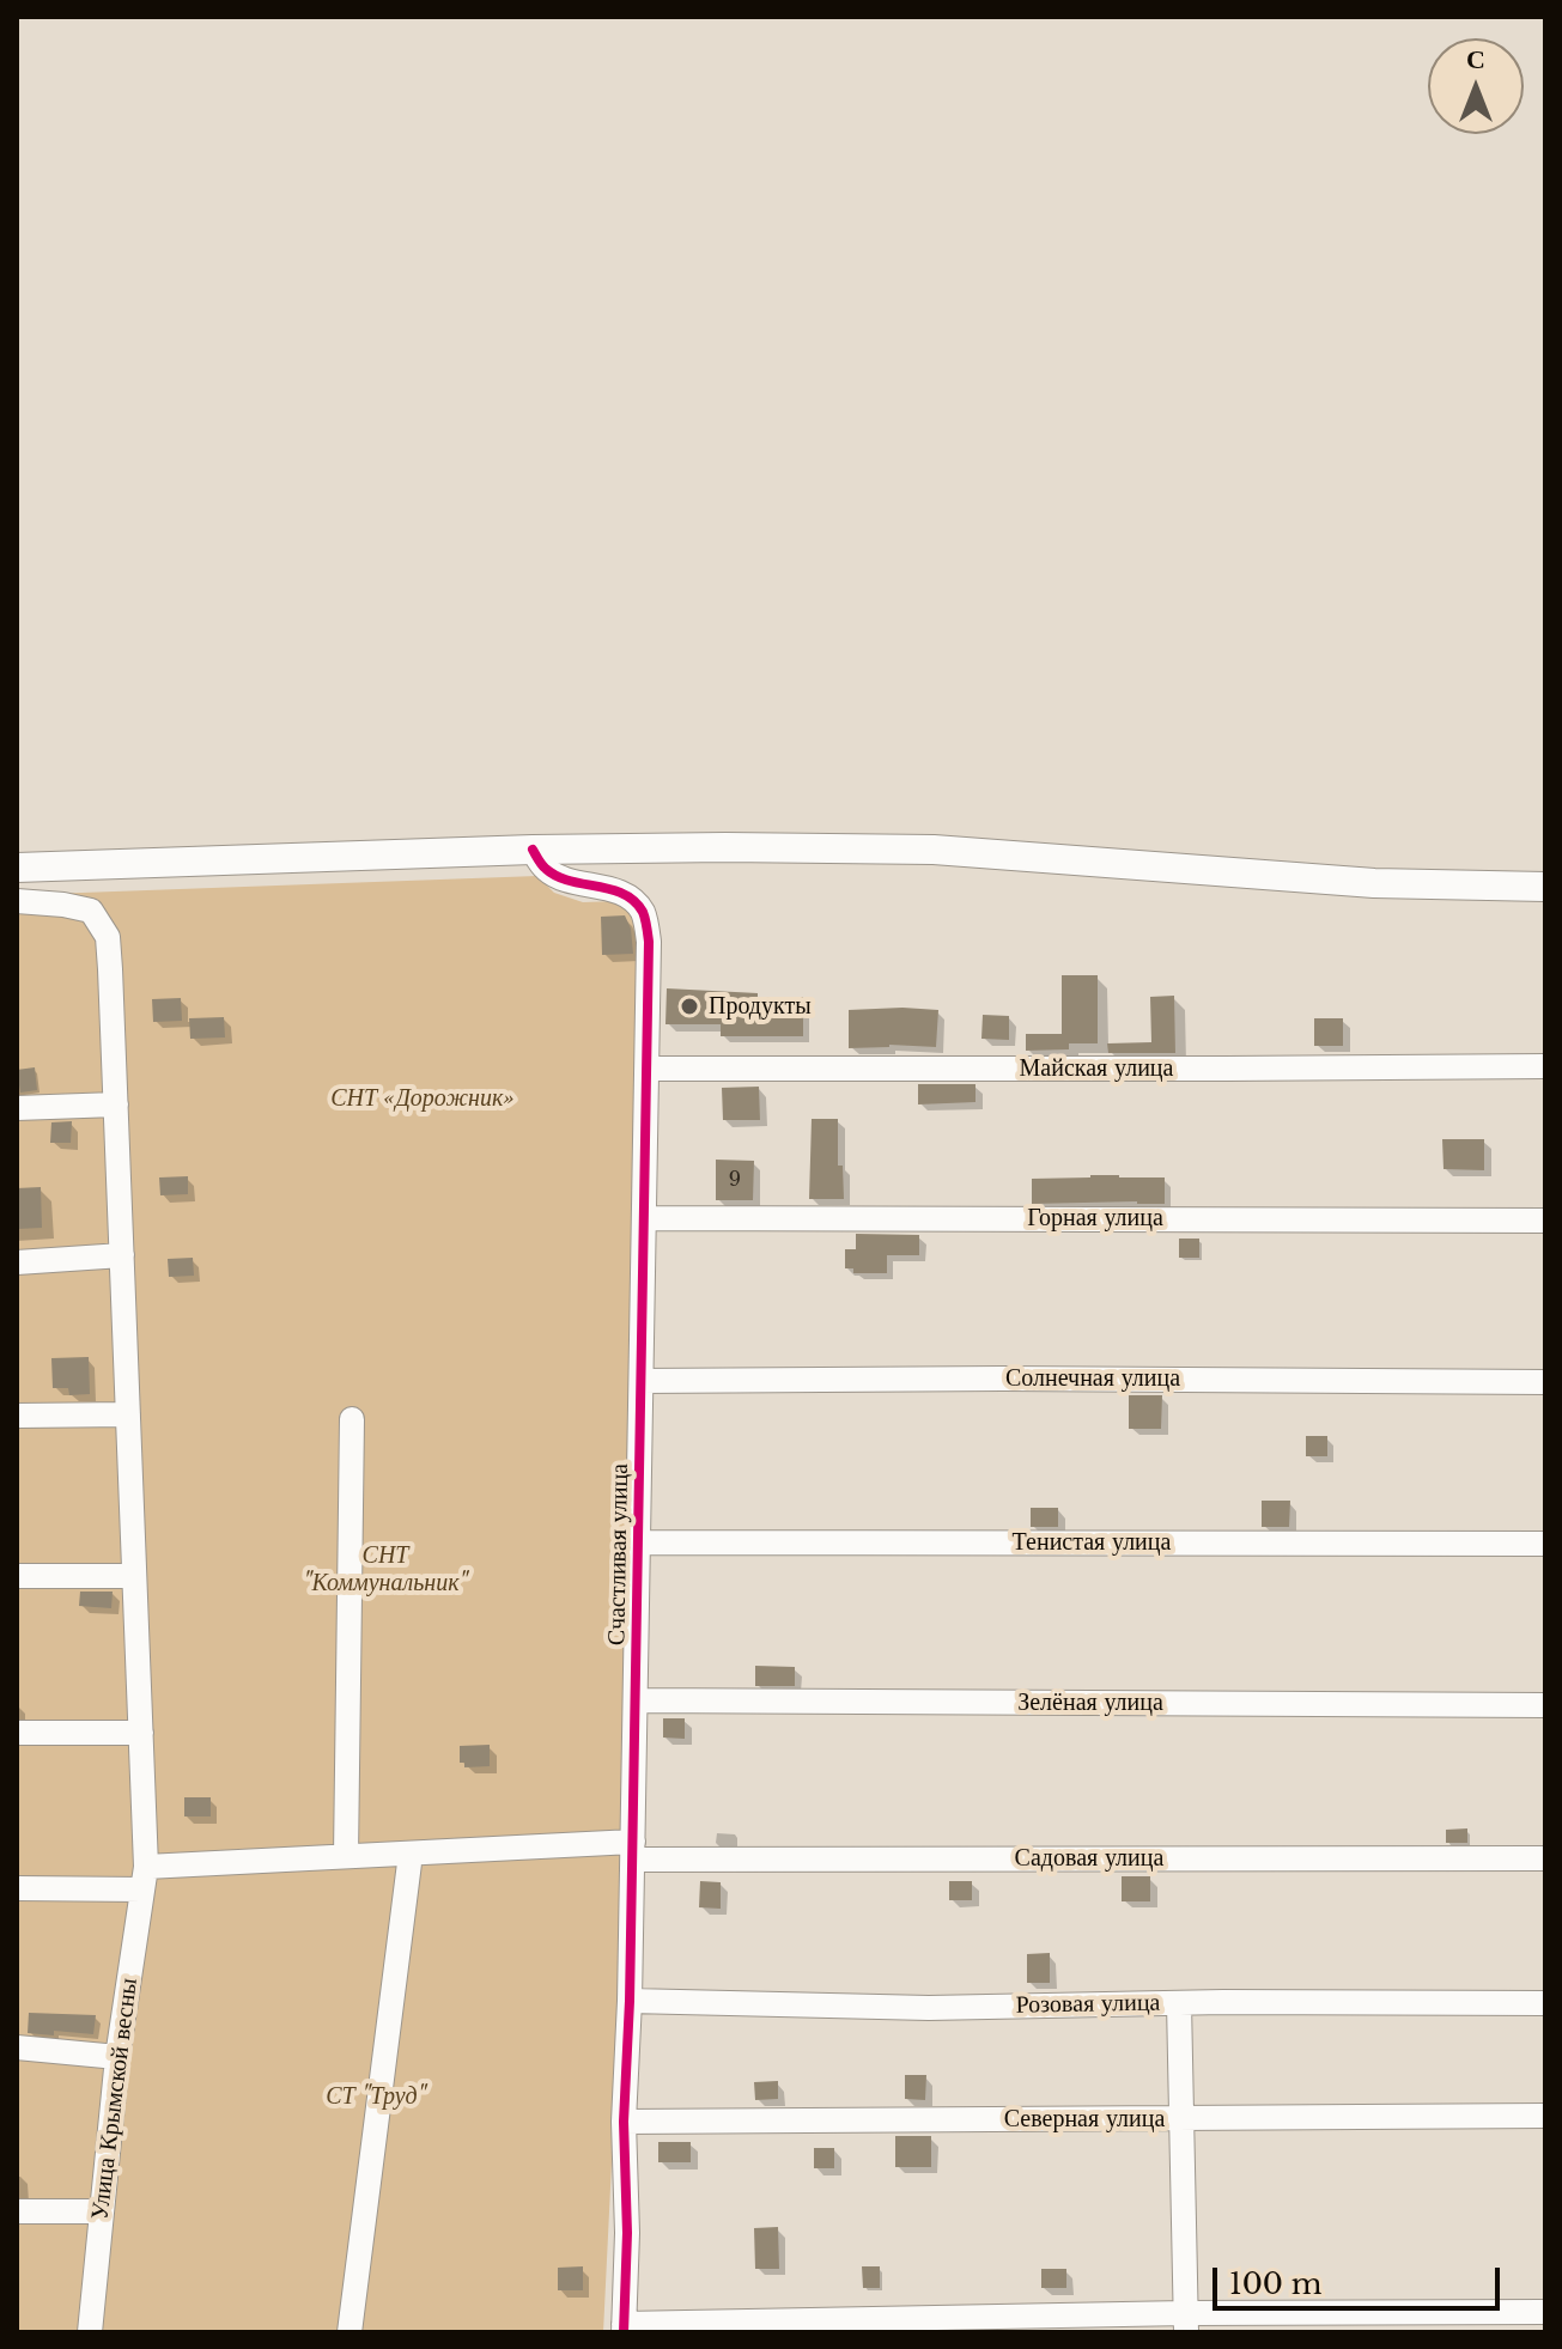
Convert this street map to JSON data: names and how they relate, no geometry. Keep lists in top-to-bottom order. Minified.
{"streets":{"street":["Майская улица","Горная улица","Солнечная улица","Тенистая улица","Счастливая улица","Зелёная улица","Садовая улица","Розовая улица","Улица Крымской весны","Северная улица"]},"crossings":[["Майская улица","Счастливая улица"],["Горная улица","Счастливая улица"],["Солнечная улица","Счастливая улица"],["Тенистая улица","Счастливая улица"],["Счастливая улица","Зелёная улица"],["Счастливая улица","Садовая улица"],["Счастливая улица","Розовая улица"],["Счастливая улица","Северная улица"],["Садовая улица","Улица Крымской весны"]],"parks":["СНТ «Дорожник»","СНТ \"Коммунальник\"","СТ \"Труд\""],"places":["Продукты"],"house_numbers":["9"],"scale_bar":"100 m","north":"top"}
